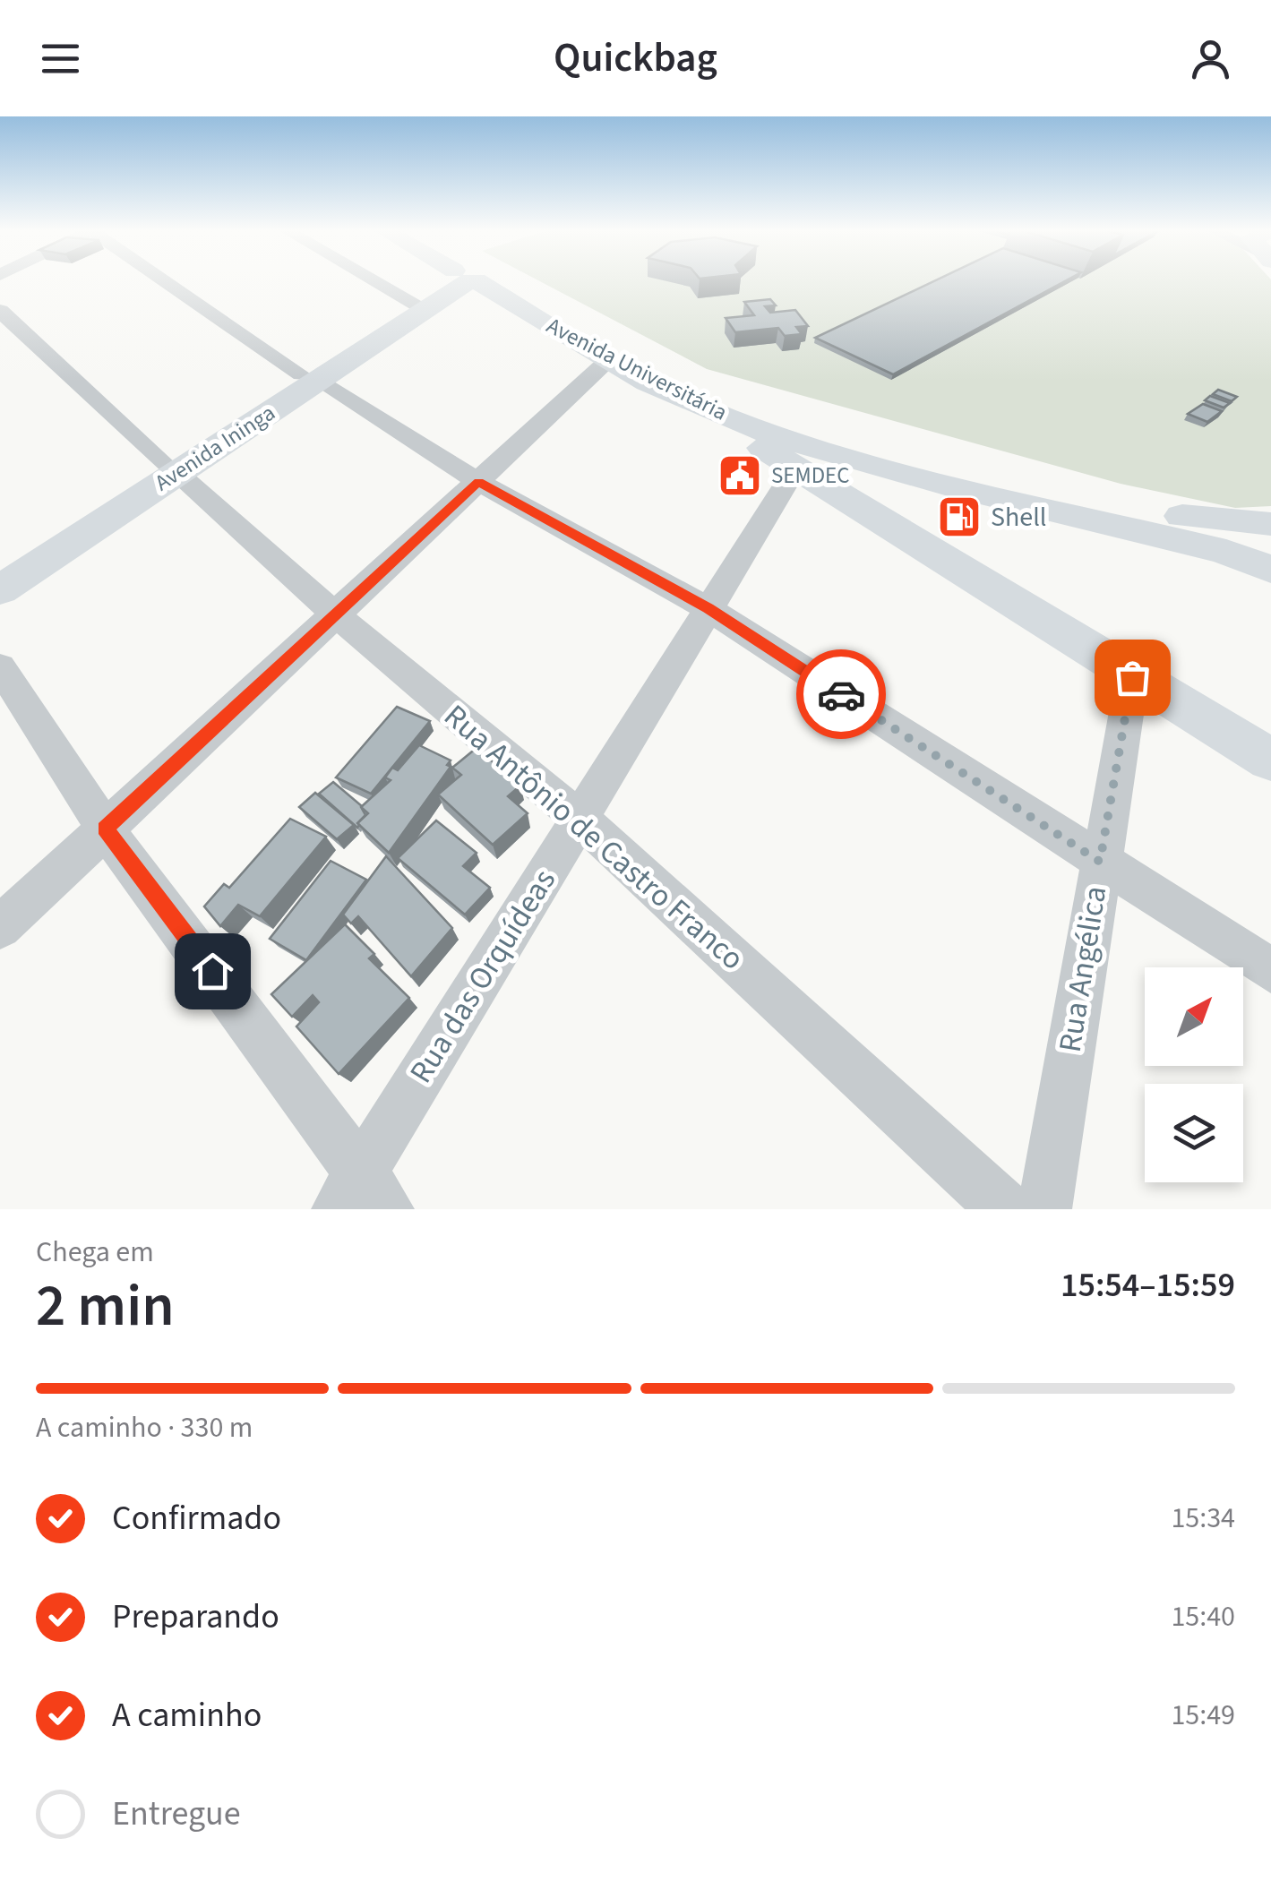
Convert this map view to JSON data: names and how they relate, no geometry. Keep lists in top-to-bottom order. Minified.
{"streets":{"main road":["Avenida Universitária","Avenida Ininga"],"street":["Rua Antônio de Castro Franco","Rua Angélica","Rua das Orquídeas"]},"crossings":[["Avenida Ininga","Rua Antônio de Castro Franco"],["Rua Antônio de Castro Franco","Rua das Orquídeas"]],"places":{"public building":["SEMDEC"],"fuel station":["Shell"]},"north":"top right","page":{"header":"Quickbag","heading":["2 min","Chega em","15:54–15:59"],"bar":"A caminho · 330 m","list":[["Confirmado","15:34"],["Preparando","15:40"],["A caminho","15:49"],"Entregue"]}}
